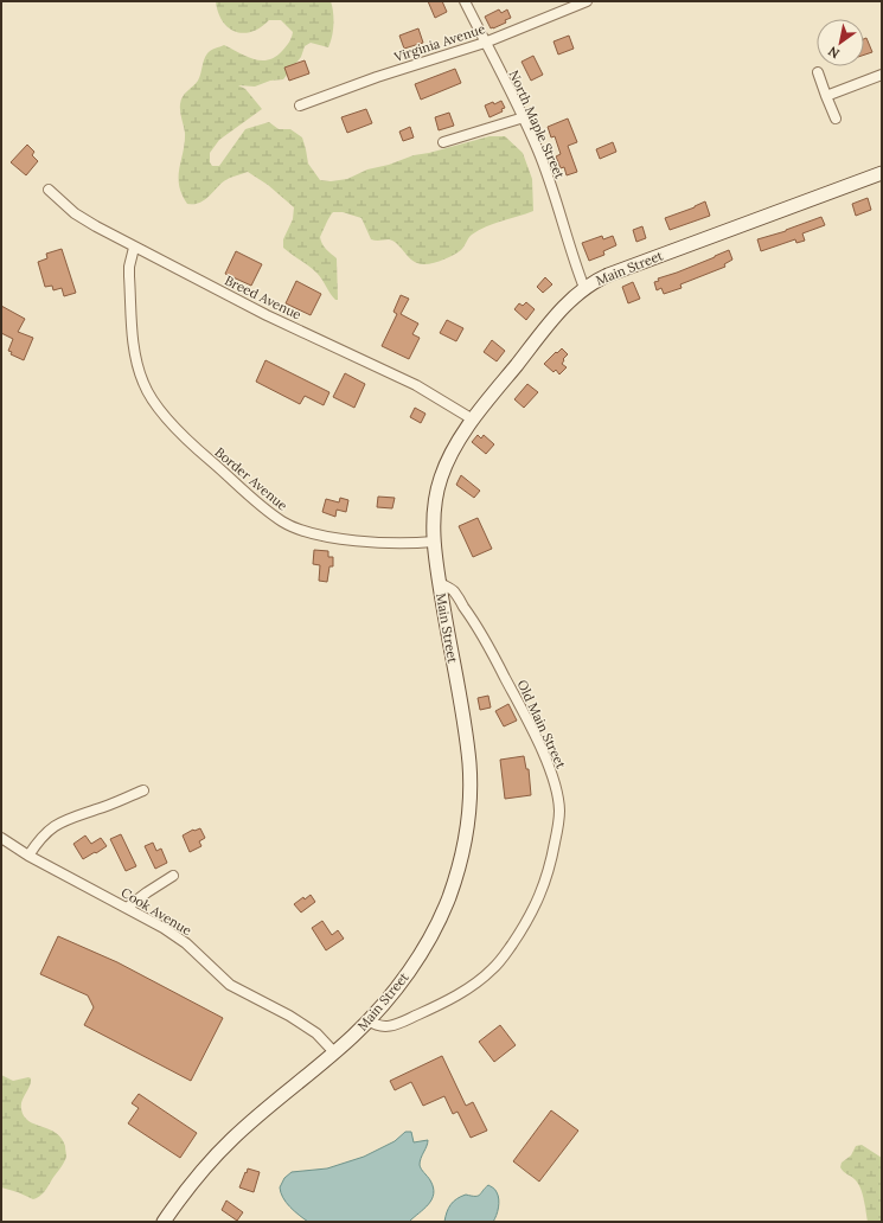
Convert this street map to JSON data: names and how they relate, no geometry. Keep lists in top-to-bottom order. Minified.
{"streets":{"main road":["Main Street"],"street":["Virginia Avenue","North Maple Street","Breed Avenue","Border Avenue","Old Main Street","Cook Avenue"]},"crossings":[["Virginia Avenue","North Maple Street"],["North Maple Street","Main Street"],["Main Street","Breed Avenue"],["Main Street","Border Avenue"],["Main Street","Old Main Street"],["Main Street","Cook Avenue"],["Breed Avenue","Border Avenue"]],"north":"bottom left"}
